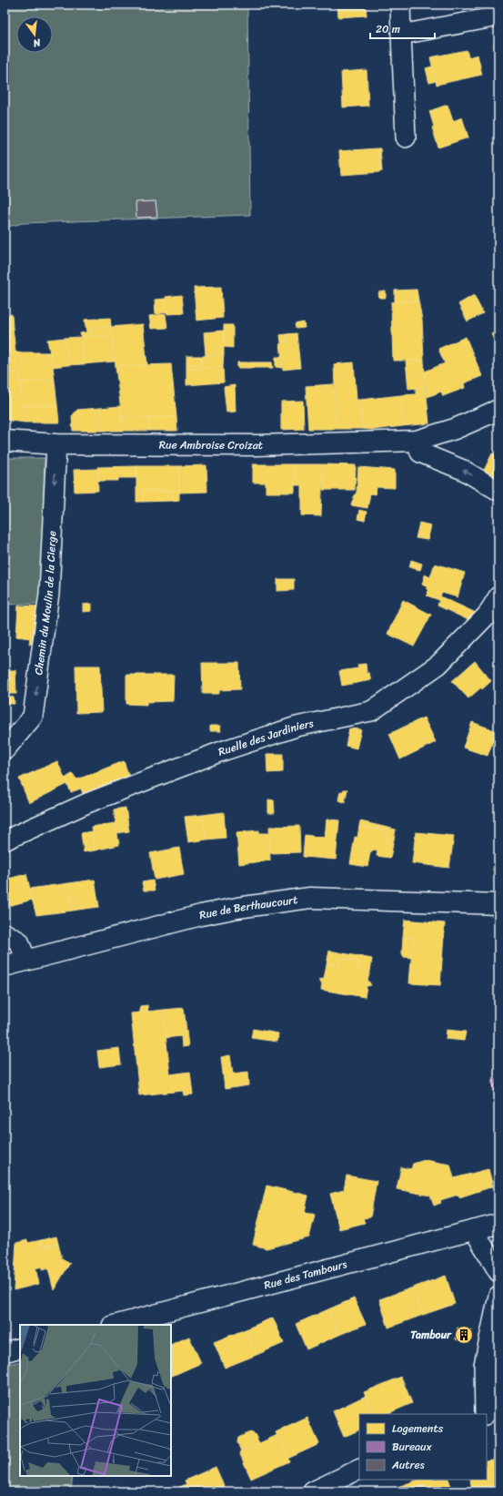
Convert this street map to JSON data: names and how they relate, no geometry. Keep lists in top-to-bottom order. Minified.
{"streets":{"main road":["Rue Ambroise Croizat","Rue de Berthaucourt"],"street":["Chemin du Moulin de la Cierge","Ruelle des Jardiniers","Rue des Tambours"]},"crossings":[["Rue Ambroise Croizat","Chemin du Moulin de la Cierge"]],"one_way":["Chemin du Moulin de la Cierge"],"places":{"building":["Tambour"]},"legend":["Logements","Bureaux","Autres"],"scale_bar":"20 m","north":"bottom"}
